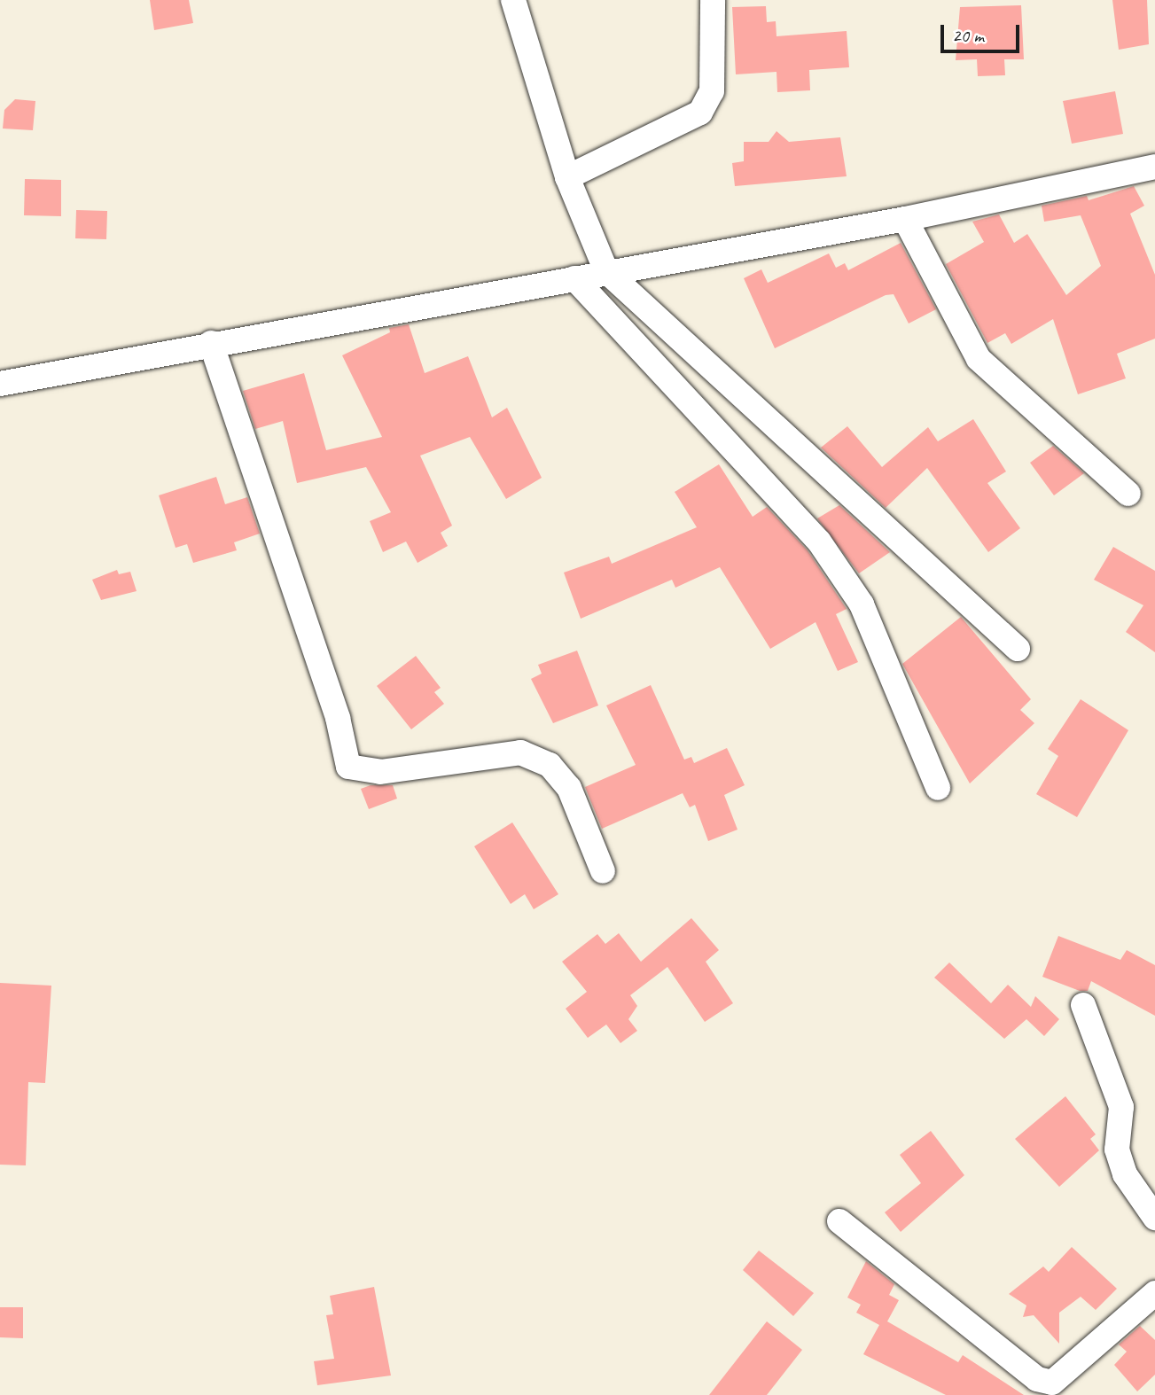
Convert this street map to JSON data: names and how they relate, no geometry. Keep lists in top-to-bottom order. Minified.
{"scale_bar":"20 m"}
